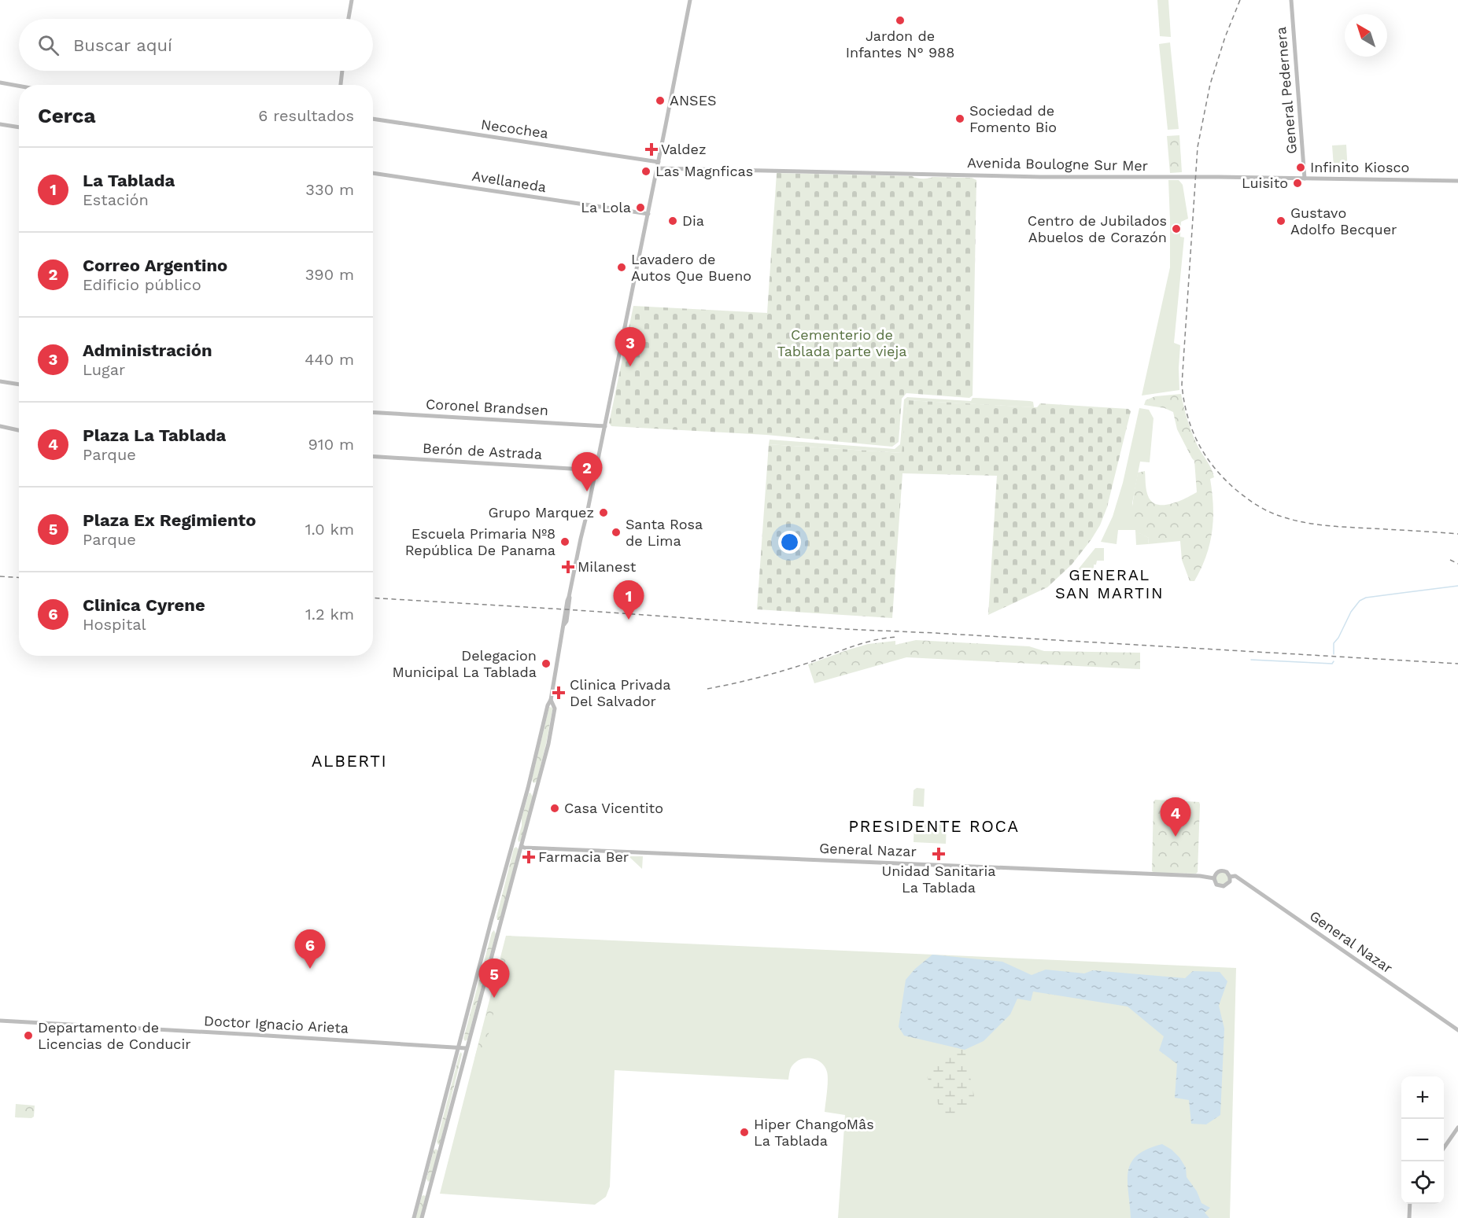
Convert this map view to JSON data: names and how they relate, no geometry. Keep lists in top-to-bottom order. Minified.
{"streets":{"street":["General Pedernera","Necochea","Avenida Boulogne Sur Mer","Avellaneda","Coronel Brandsen","Berón de Astrada","General Nazar","Doctor Ignacio Arieta"]},"crossings":[["General Pedernera","Avenida Boulogne Sur Mer"]],"districts":["GENERAL SAN MARTIN","ALBERTI","PRESIDENTE ROCA"],"parks":["Cementerio de Tablada parte vieja"],"places":{"other":["Jardon de Infantes N° 988","ANSES","Sociedad de Fomento Bio","Infinito Kiosco","Las Magnficas","Luisito","La Lola","Dia","Gustavo Adolfo Becquer","Centro de Jubilados Abuelos de Corazón","Lavadero de Autos Que Bueno","Grupo Marquez","Santa Rosa de Lima","Escuela Primaria Nº8 República De Panama","Delegacion Municipal La Tablada","Casa Vicentito","Departamento de Licencias de Conducir","Hiper ChangoMâs La Tablada"],"health":["Valdez","Milanest","Clinica Privada Del Salvador","Unidad Sanitaria La Tablada","Farmacia Ber"]},"north":"top left","page":{"search":"Buscar aquí","heading":["Cerca","6 resultados"],"list":[{"mark":"1","name":"La Tablada","note":"Estación","value":"330 m"},{"mark":"2","name":"Correo Argentino","note":"Edificio público","value":"390 m"},{"mark":"3","name":"Administración","note":"Lugar","value":"440 m"},{"mark":"4","name":"Plaza La Tablada","note":"Parque","value":"910 m"},{"mark":"5","name":"Plaza Ex Regimiento","note":"Parque","value":"1.0 km"},{"mark":"6","name":"Clinica Cyrene","note":"Hospital","value":"1.2 km"}],"pins":["3","2","1","4","6","5"],"map_buttons":["+","−"]}}
